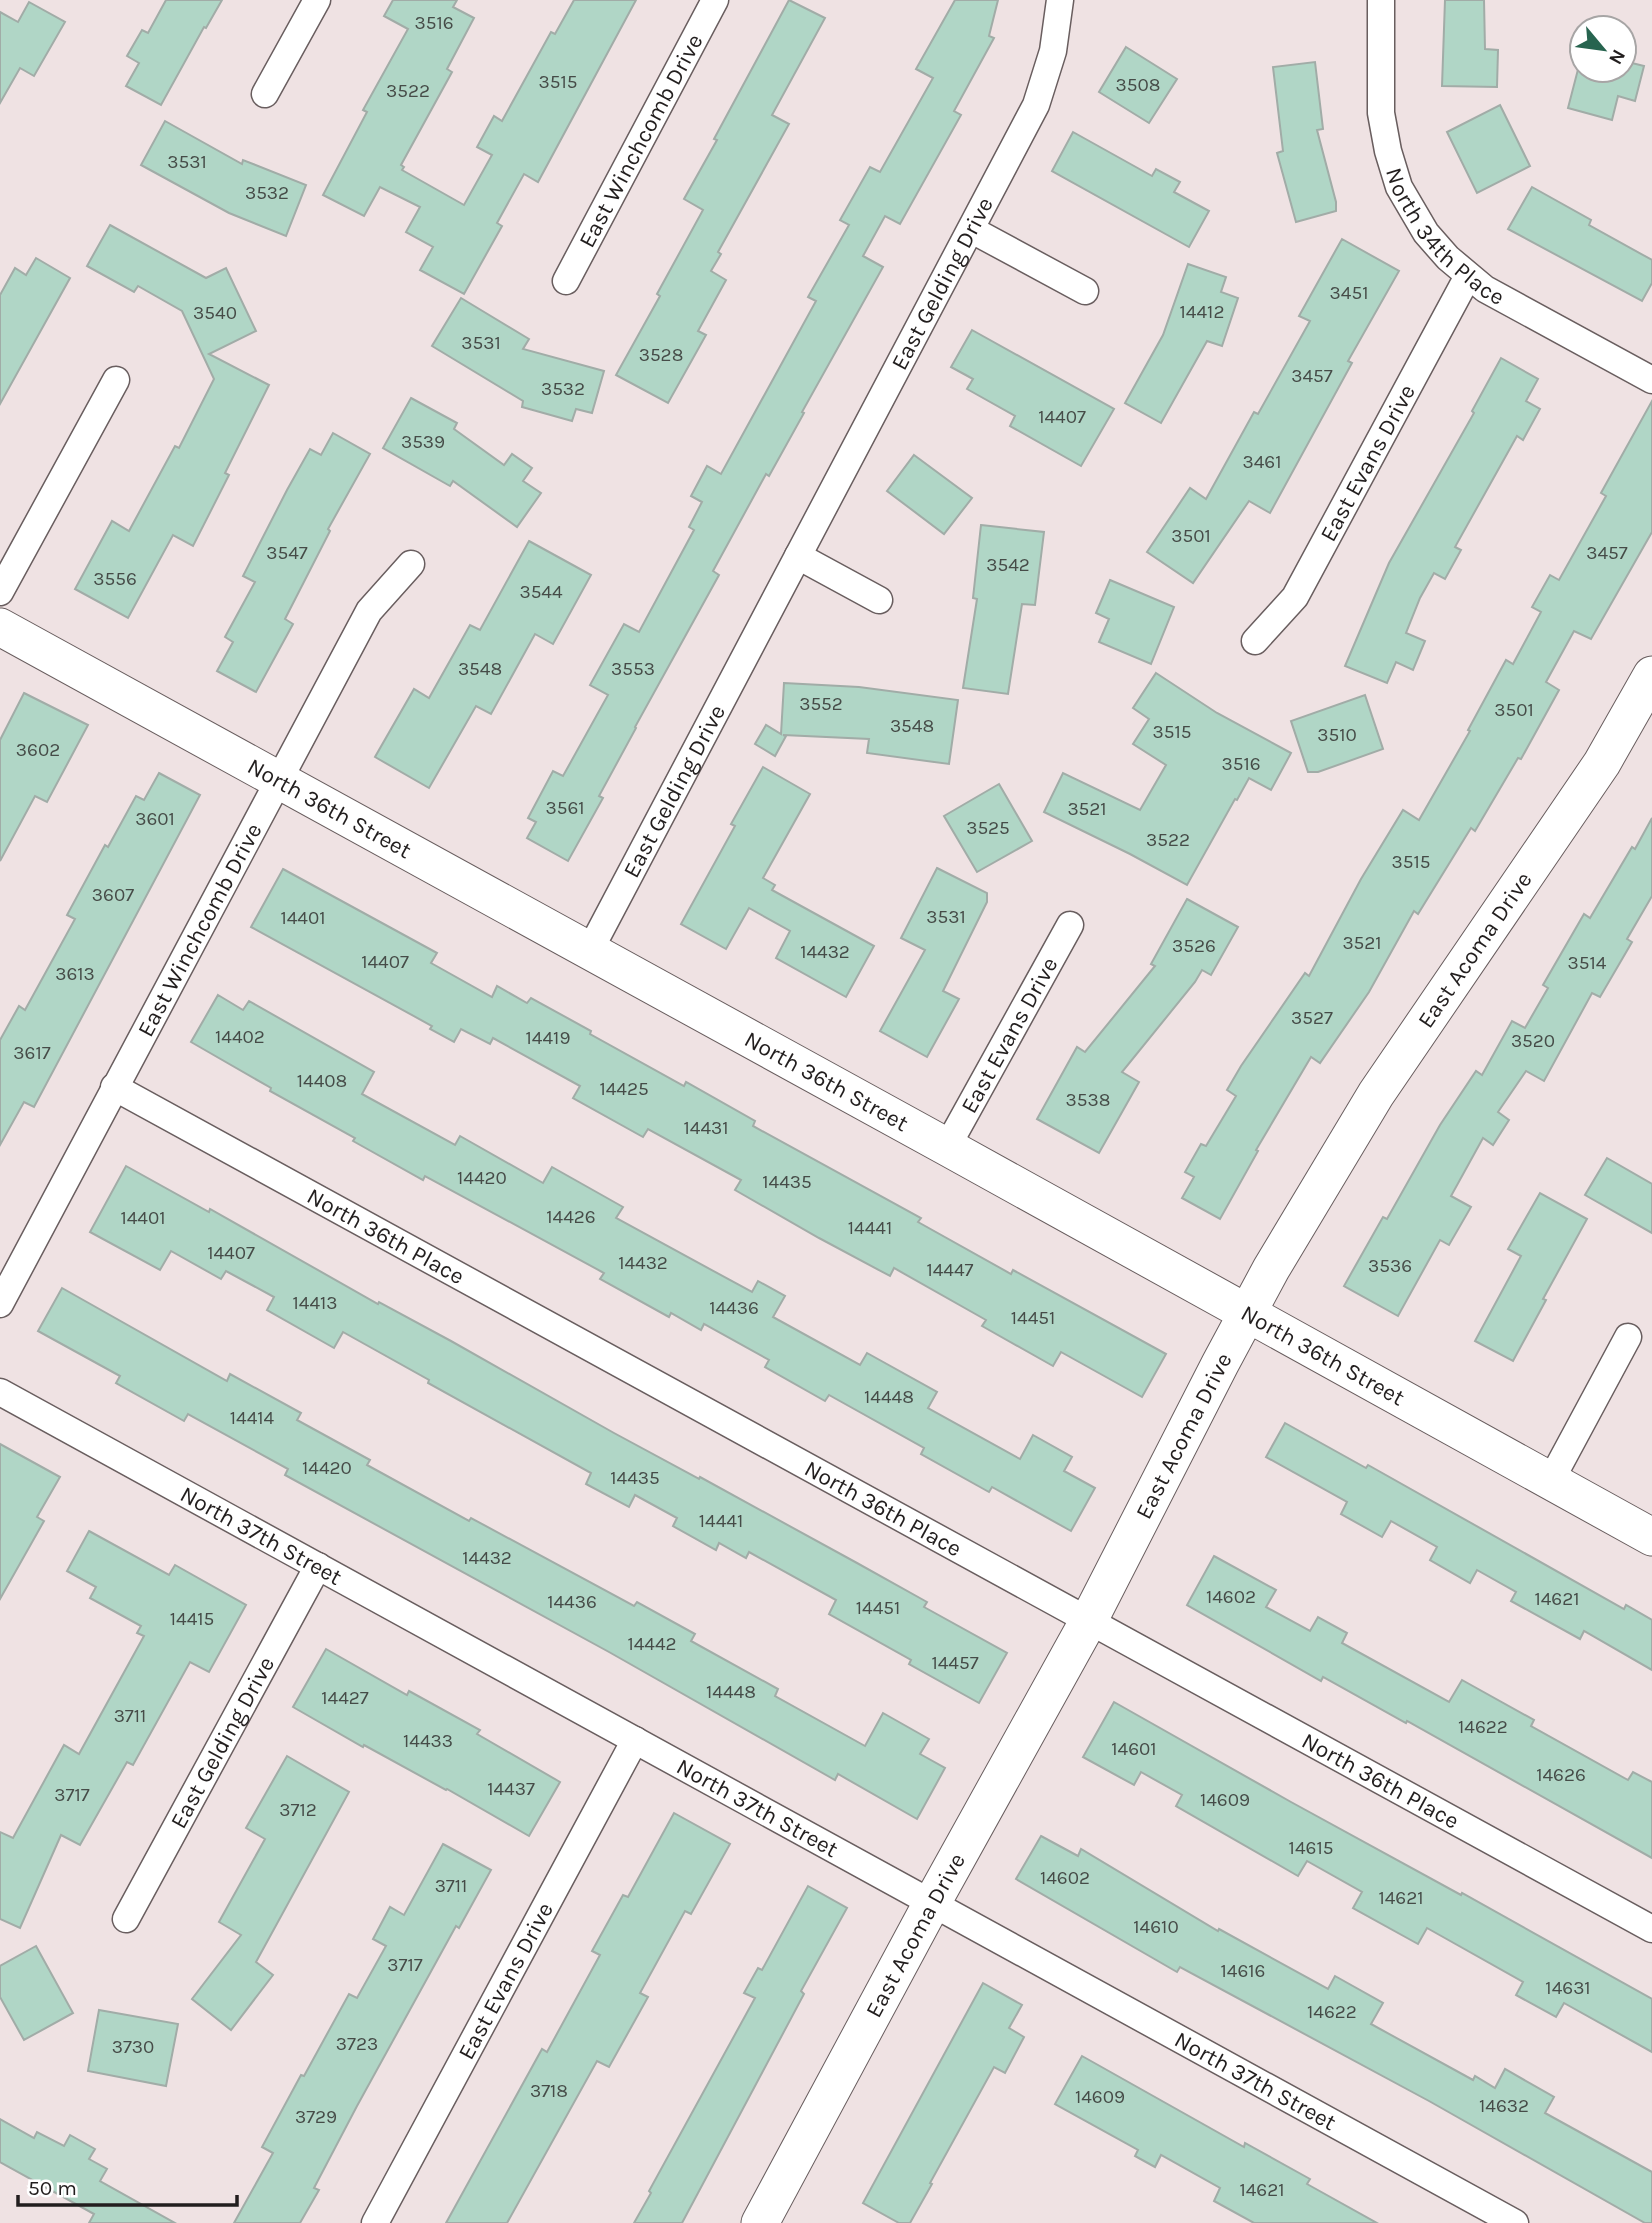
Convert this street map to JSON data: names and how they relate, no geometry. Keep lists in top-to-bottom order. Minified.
{"streets":{"street":["East Winchcomb Drive","North 34th Place","East Gelding Drive","East Evans Drive","North 36th Street","East Acoma Drive","North 36th Place","North 37th Street"]},"crossings":[["East Winchcomb Drive","North 36th Street"],["East Winchcomb Drive","North 36th Place"],["North 34th Place","East Evans Drive"],["East Gelding Drive","North 36th Street"],["East Gelding Drive","North 37th Street"],["East Evans Drive","North 36th Street"],["East Evans Drive","North 37th Street"],["North 36th Street","East Acoma Drive"],["East Acoma Drive","North 36th Place"],["East Acoma Drive","North 37th Street"]],"house_numbers":["3516","3515","3508","3522","3531","3532","3451","14412","3540","3531","3528","3457","3532","14407","3539","3461","3501","3547","3457","3542","3556","3544","3548","3553","3552","3501","3548","3515","3510","3602","3516","3561","3521","3601","3525","3522","3515","3607","3531","14401","3521","3526","14432","14407","3514","3613","3527","14402","14419","3520","3617","14408","14425","3538","14431","14420","14435","14426","14401","14441","14407","14432","3536","14447","14413","14436","14451","14448","14414","14420","14435","14441","14432","14602","14621","14436","14451","14415","14442","14457","14448","14427","3711","14622","14433","14601","14626","14437","3717","14609","3712","14615","14602","3711","14621","14610","3717","14616","14631","14622","3723","3730","3718","14609","14632","3729","14621"],"scale_bar":"50 m","north":"bottom right"}
